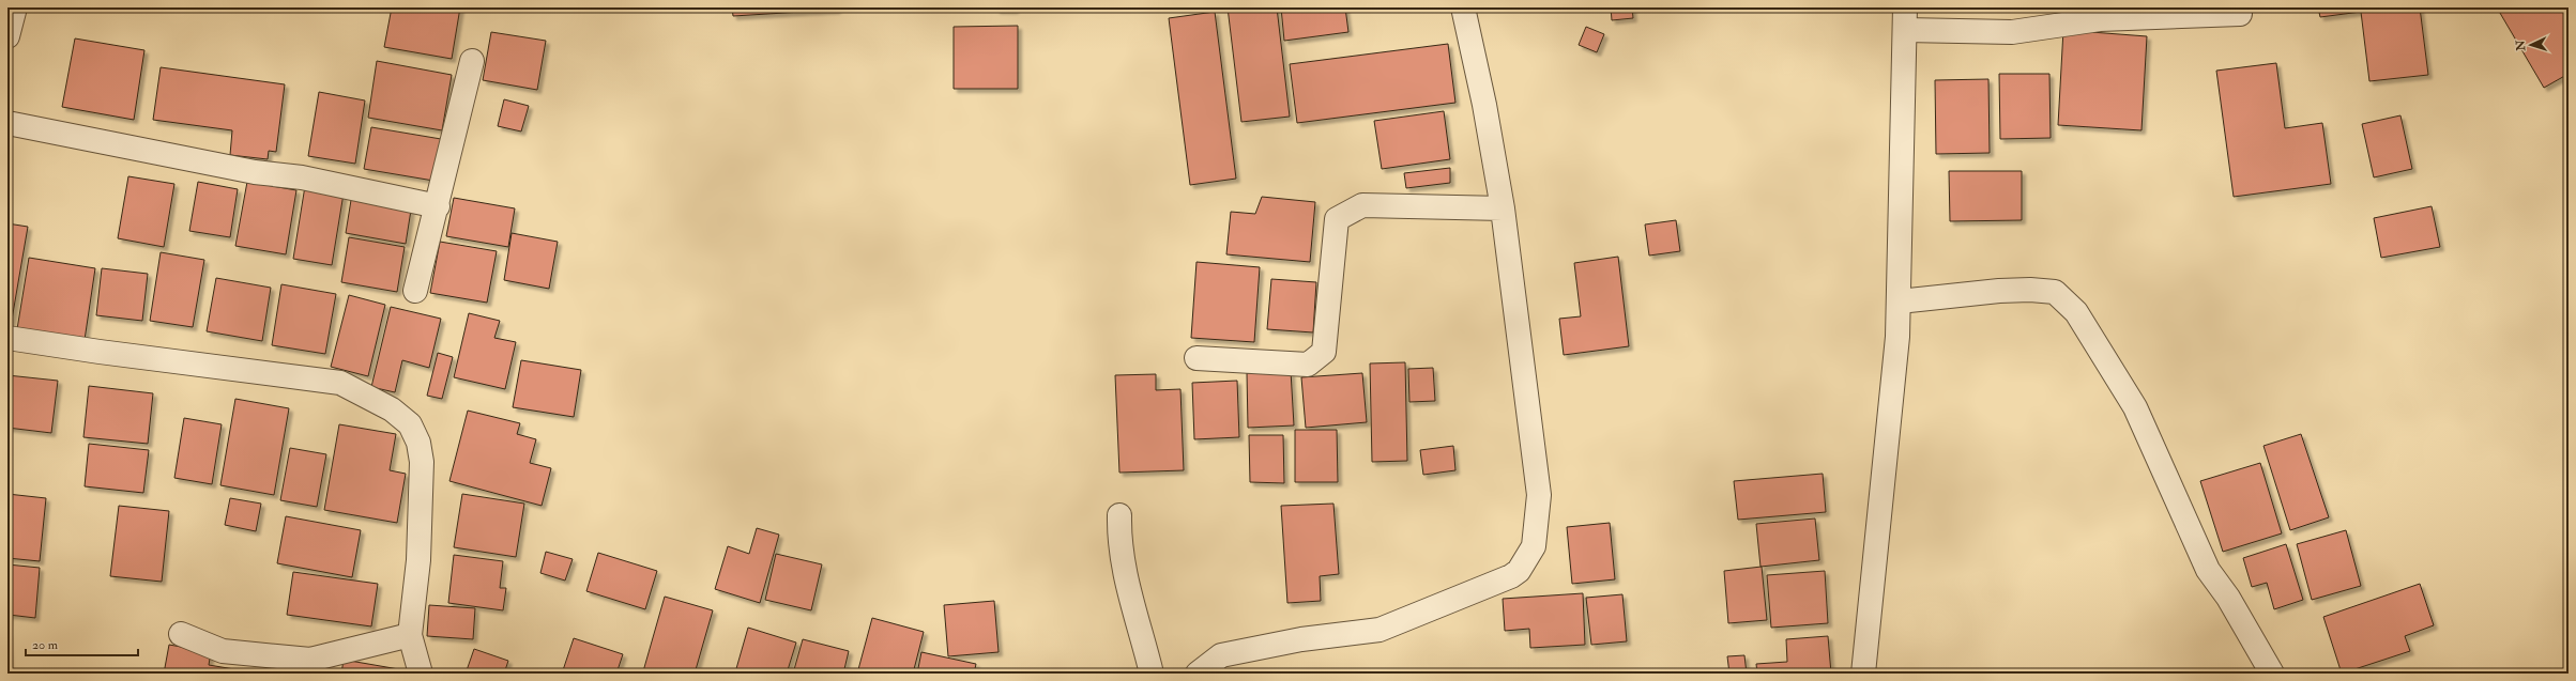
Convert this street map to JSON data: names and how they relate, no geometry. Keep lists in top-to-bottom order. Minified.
{"scale_bar":"20 m","north":"left"}
